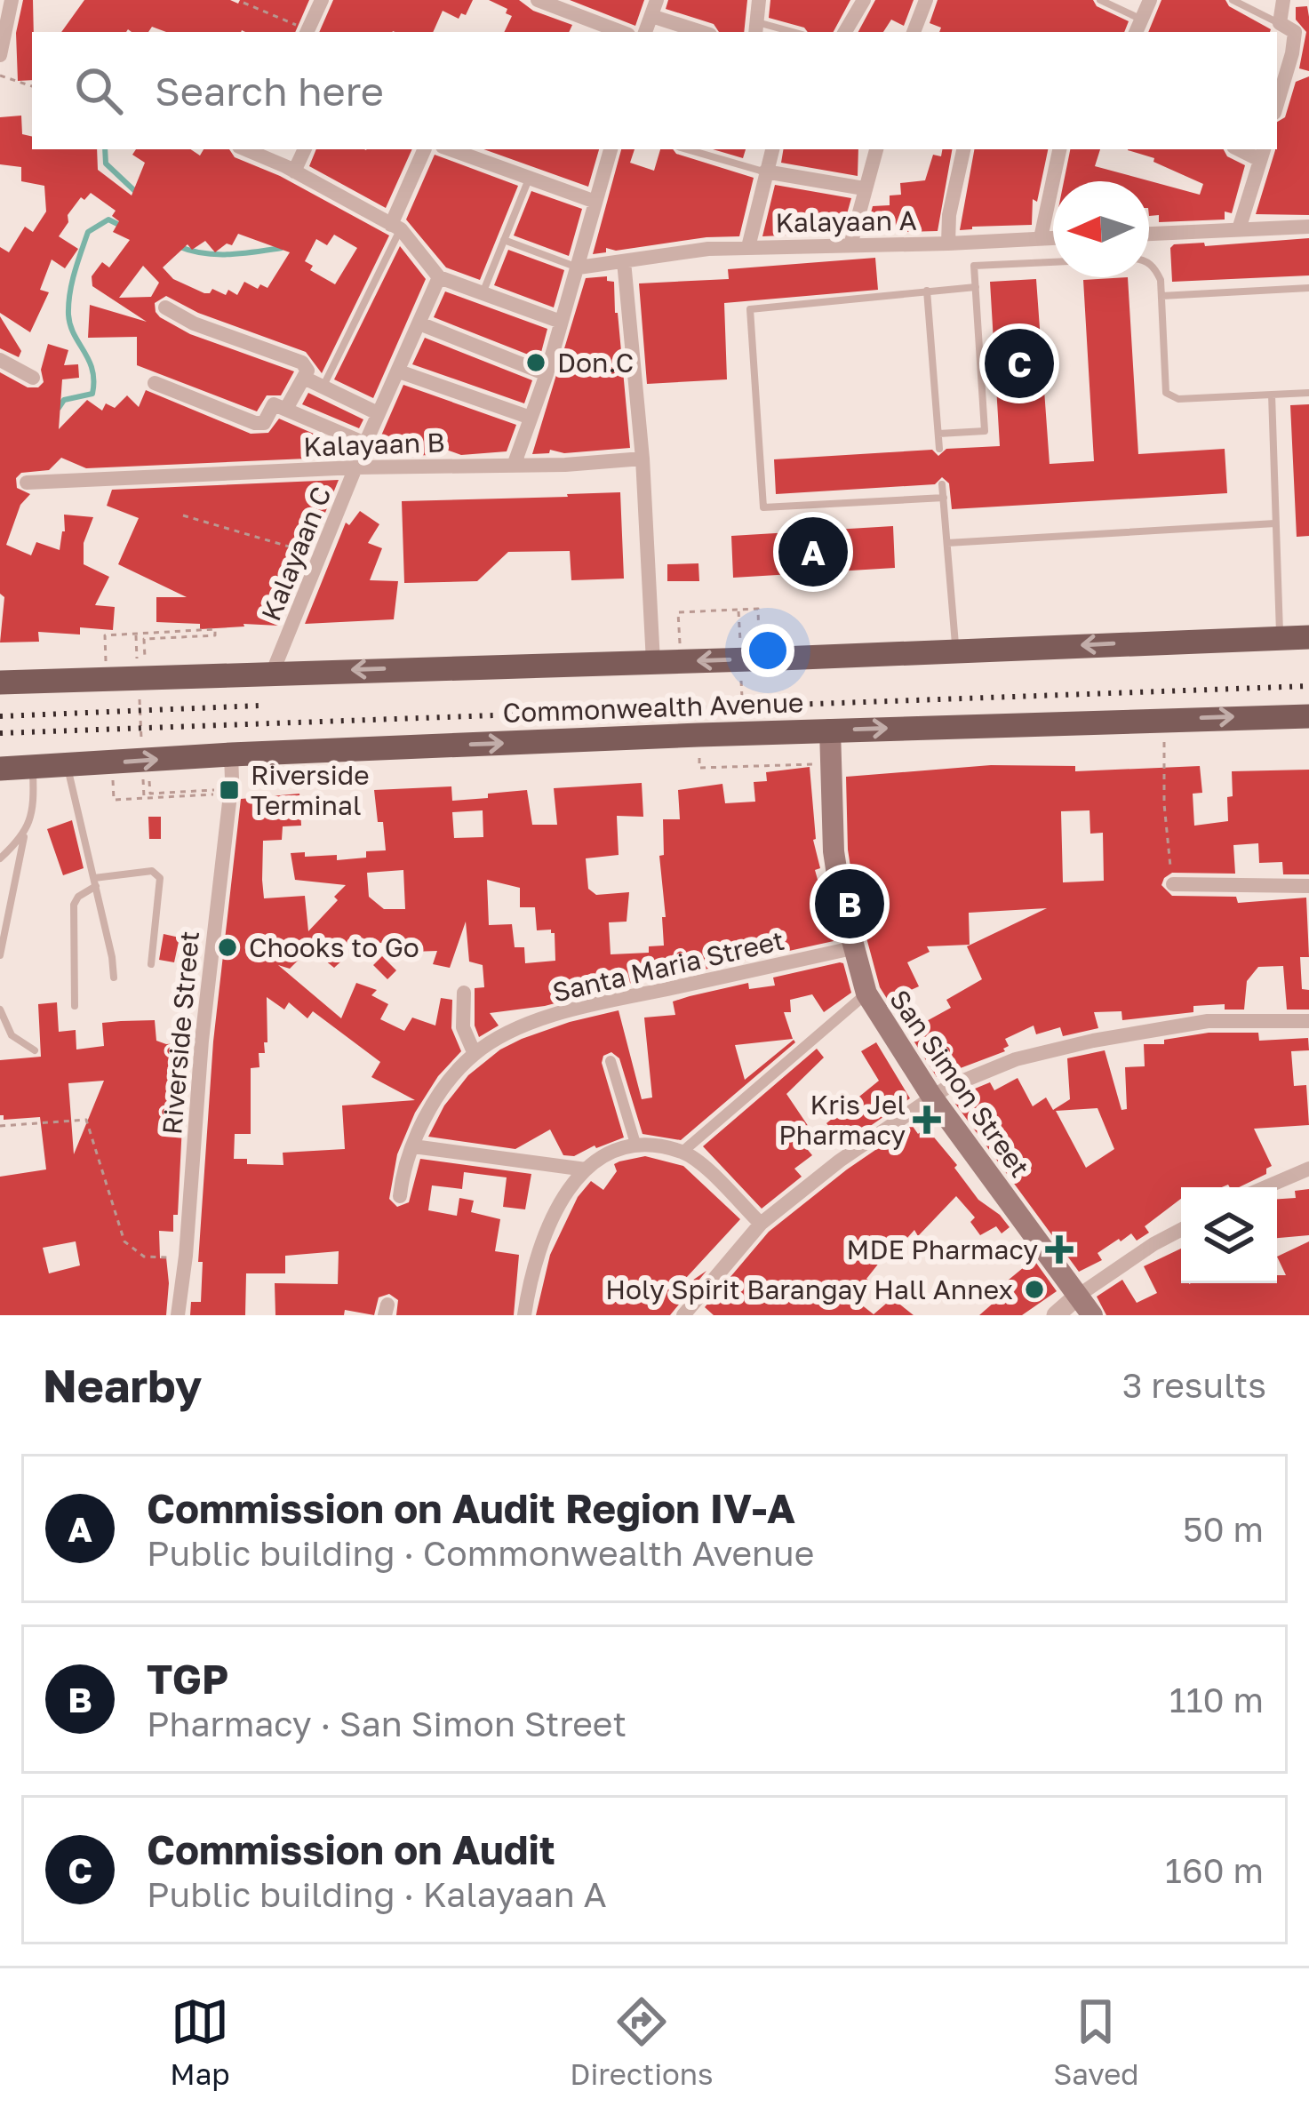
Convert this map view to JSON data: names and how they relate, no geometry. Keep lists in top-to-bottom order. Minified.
{"streets":{"main road":["Commonwealth Avenue","San Simon Street"],"street":["Kalayaan A","Kalayaan B","Kalayaan C","Santa Maria Street","Riverside Street"]},"crossings":[["Kalayaan B","Kalayaan C"],["Kalayaan C","Commonwealth Avenue"],["Commonwealth Avenue","Riverside Street"],["Commonwealth Avenue","San Simon Street"],["Santa Maria Street","San Simon Street"]],"places":{"other":["Don.C","Chooks to Go","Holy Spirit Barangay Hall Annex"],"transit":["Riverside Terminal"],"health":["Kris Jel Pharmacy","MDE Pharmacy"]},"north":"left","page":{"search":"Search here","pins":["C","A","B"],"heading":["Nearby","3 results"],"list":[{"mark":"A","name":"Commission on Audit Region IV-A","note":"Public building · Commonwealth Avenue","value":"50 m"},{"mark":"B","name":"TGP","note":"Pharmacy · San Simon Street","value":"110 m"},{"mark":"C","name":"Commission on Audit","note":"Public building · Kalayaan A","value":"160 m"}],"nav":["Map","Directions","Saved"]}}
